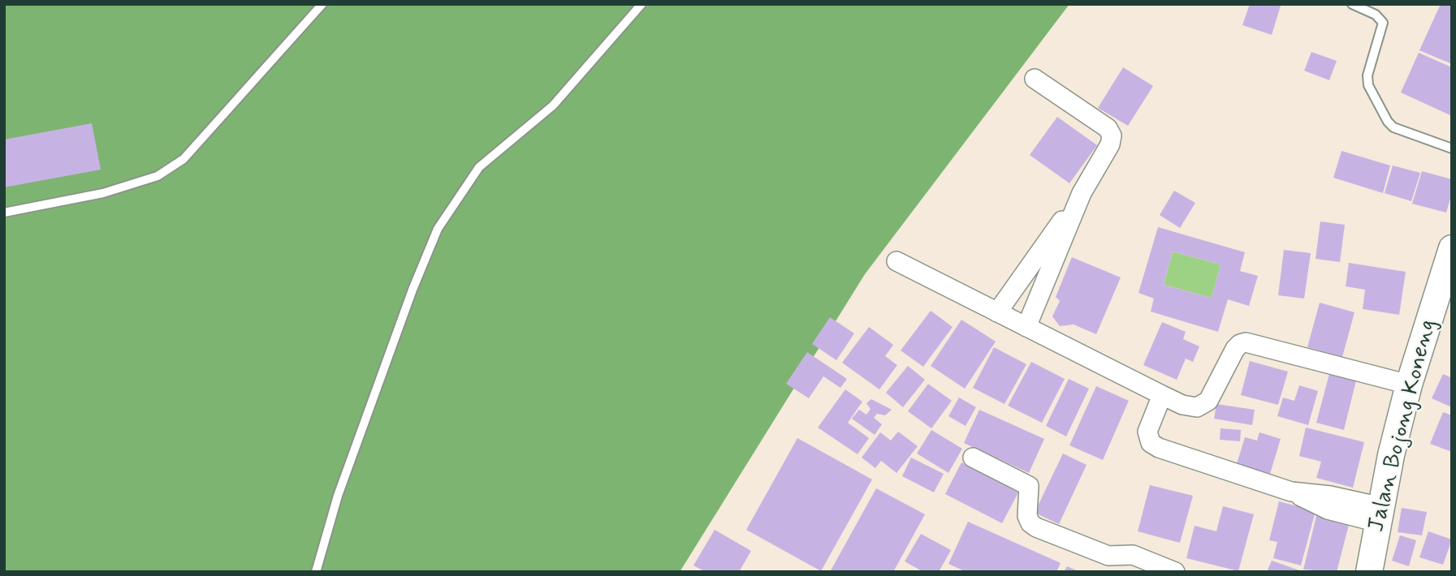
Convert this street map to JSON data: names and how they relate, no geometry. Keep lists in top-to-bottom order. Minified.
{"streets":{"street":["Jalan Bojong Koneng"]}}
